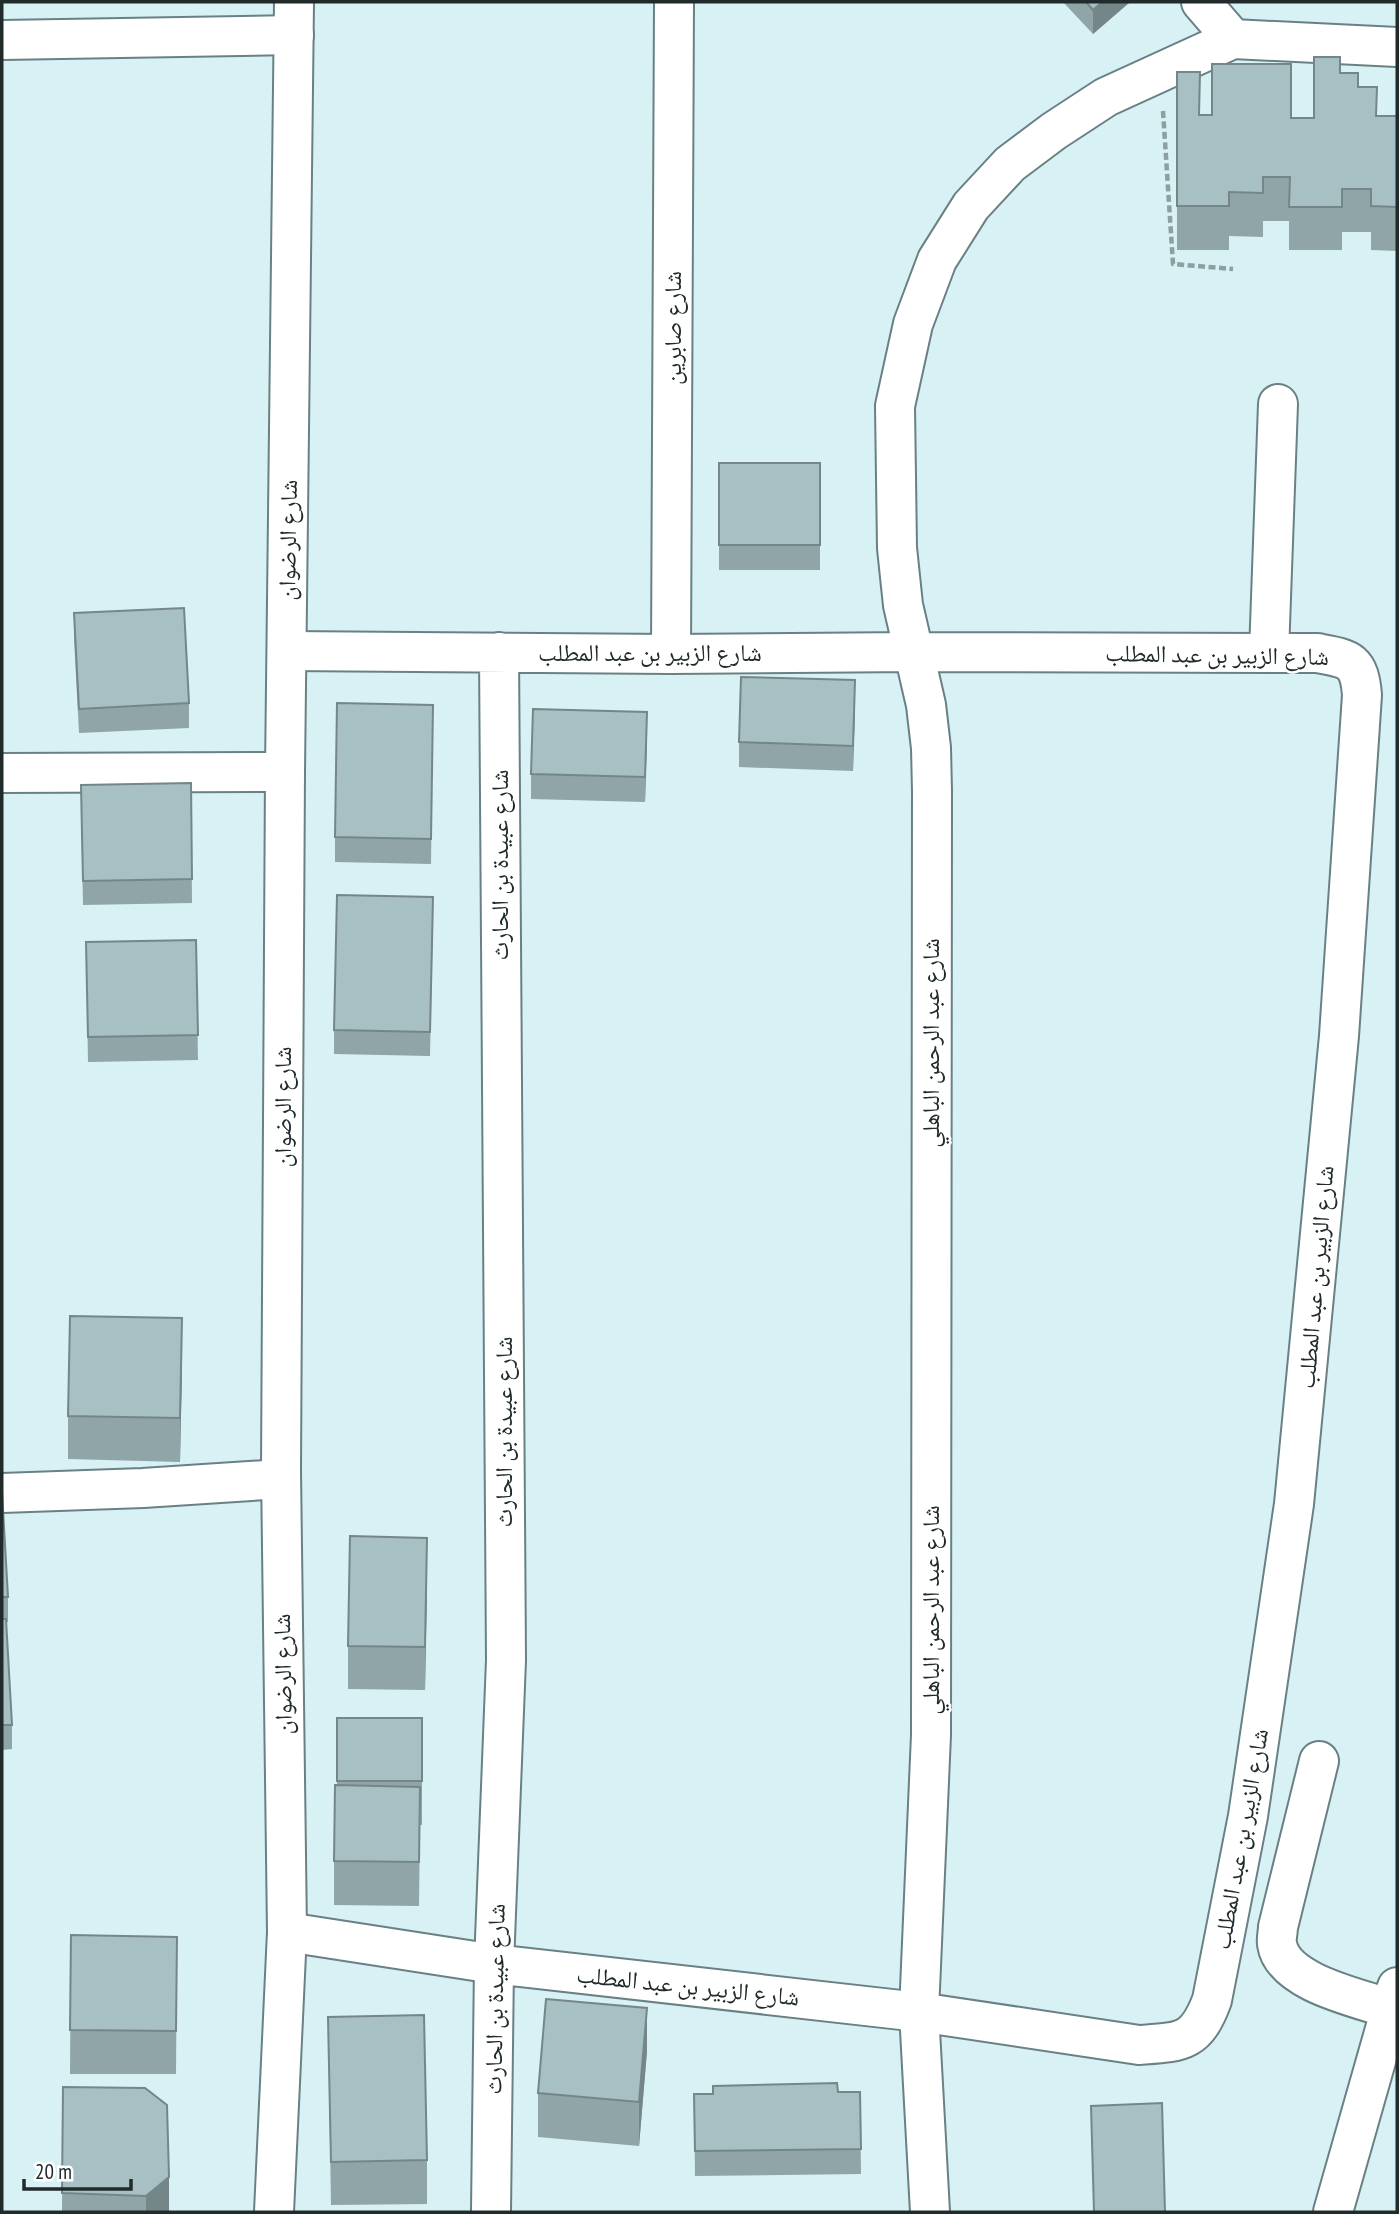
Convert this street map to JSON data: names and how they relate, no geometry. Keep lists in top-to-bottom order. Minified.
{"streets":{"street":["شارع صابرين","شارع الرضوان","شارع الزبير بن عبد المطلب","شارع عبيدة بن الحارث","شارع عبد الرحمن الباهلي"]},"crossings":[["شارع صابرين","شارع الزبير بن عبد المطلب"],["شارع الرضوان","شارع الزبير بن عبد المطلب"],["شارع الزبير بن عبد المطلب","شارع عبيدة بن الحارث"],["شارع الزبير بن عبد المطلب","شارع عبد الرحمن الباهلي"]],"scale_bar":"20 m"}
